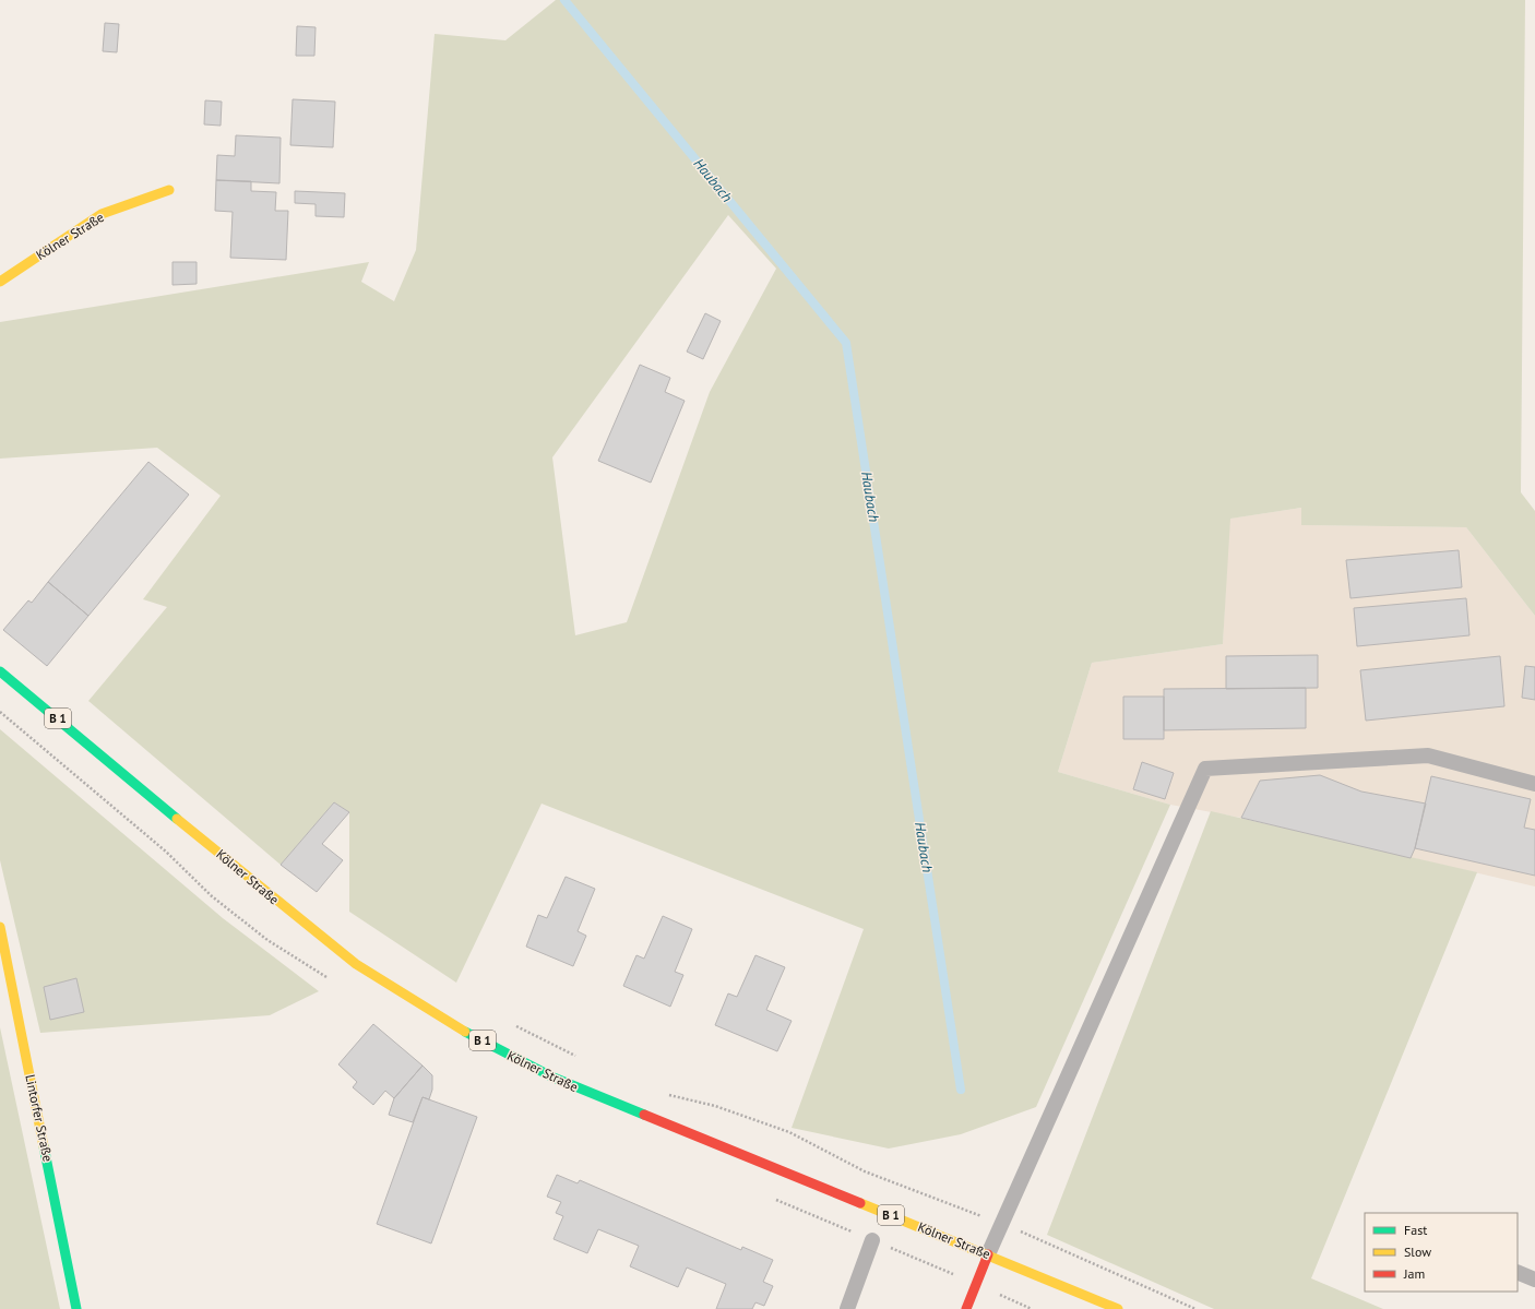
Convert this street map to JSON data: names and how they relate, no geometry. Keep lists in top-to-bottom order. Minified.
{"streets":{"main road":["Kölner Straße","B 1","Lintorfer Straße"]},"water":["Haubach"],"legend":["Fast","Slow","Jam"]}
